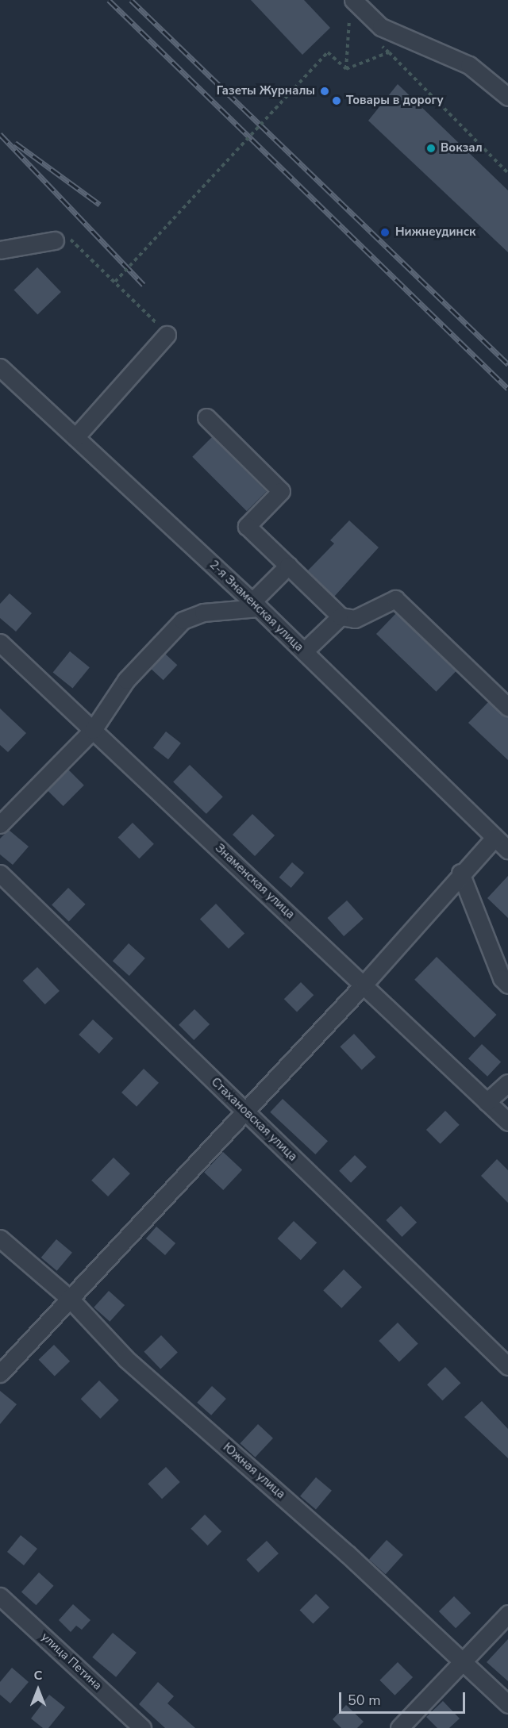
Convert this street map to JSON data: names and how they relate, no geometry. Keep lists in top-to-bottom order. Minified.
{"streets":{"street":["2-я Знаменская улица","Знаменская улица","Стахановская улица","Южная улица","улица Петина"]},"places":["Газеты Журналы","Товары в дорогу","Вокзал","Нижнеудинск"],"scale_bar":"50 m","north":"top"}
